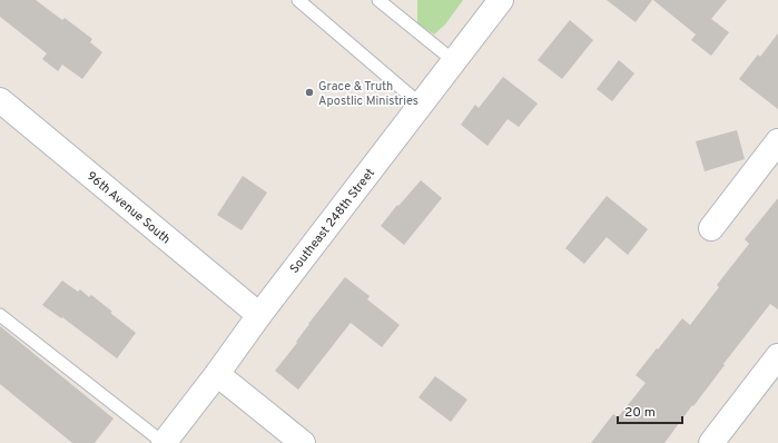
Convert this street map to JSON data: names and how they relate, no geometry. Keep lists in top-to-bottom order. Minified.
{"streets":{"street":["96th Avenue South","Southeast 248th Street"]},"crossings":[["96th Avenue South","Southeast 248th Street"]],"places":["Grace & Truth Apostlic Ministries"],"scale_bar":"20 m"}
